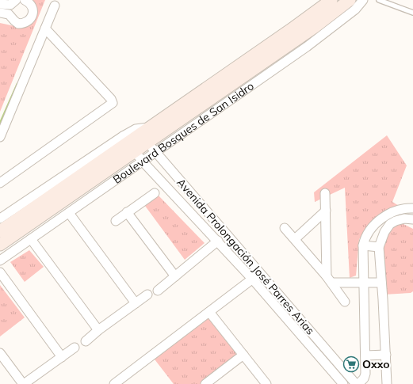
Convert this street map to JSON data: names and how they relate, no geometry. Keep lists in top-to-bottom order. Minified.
{"streets":{"main road":["Boulevard Bosques de San Isidro"],"street":["Avenida Prolongación José Parres Arias"]},"crossings":[["Boulevard Bosques de San Isidro","Avenida Prolongación José Parres Arias"]],"places":{"supermarket":["Oxxo"]}}
